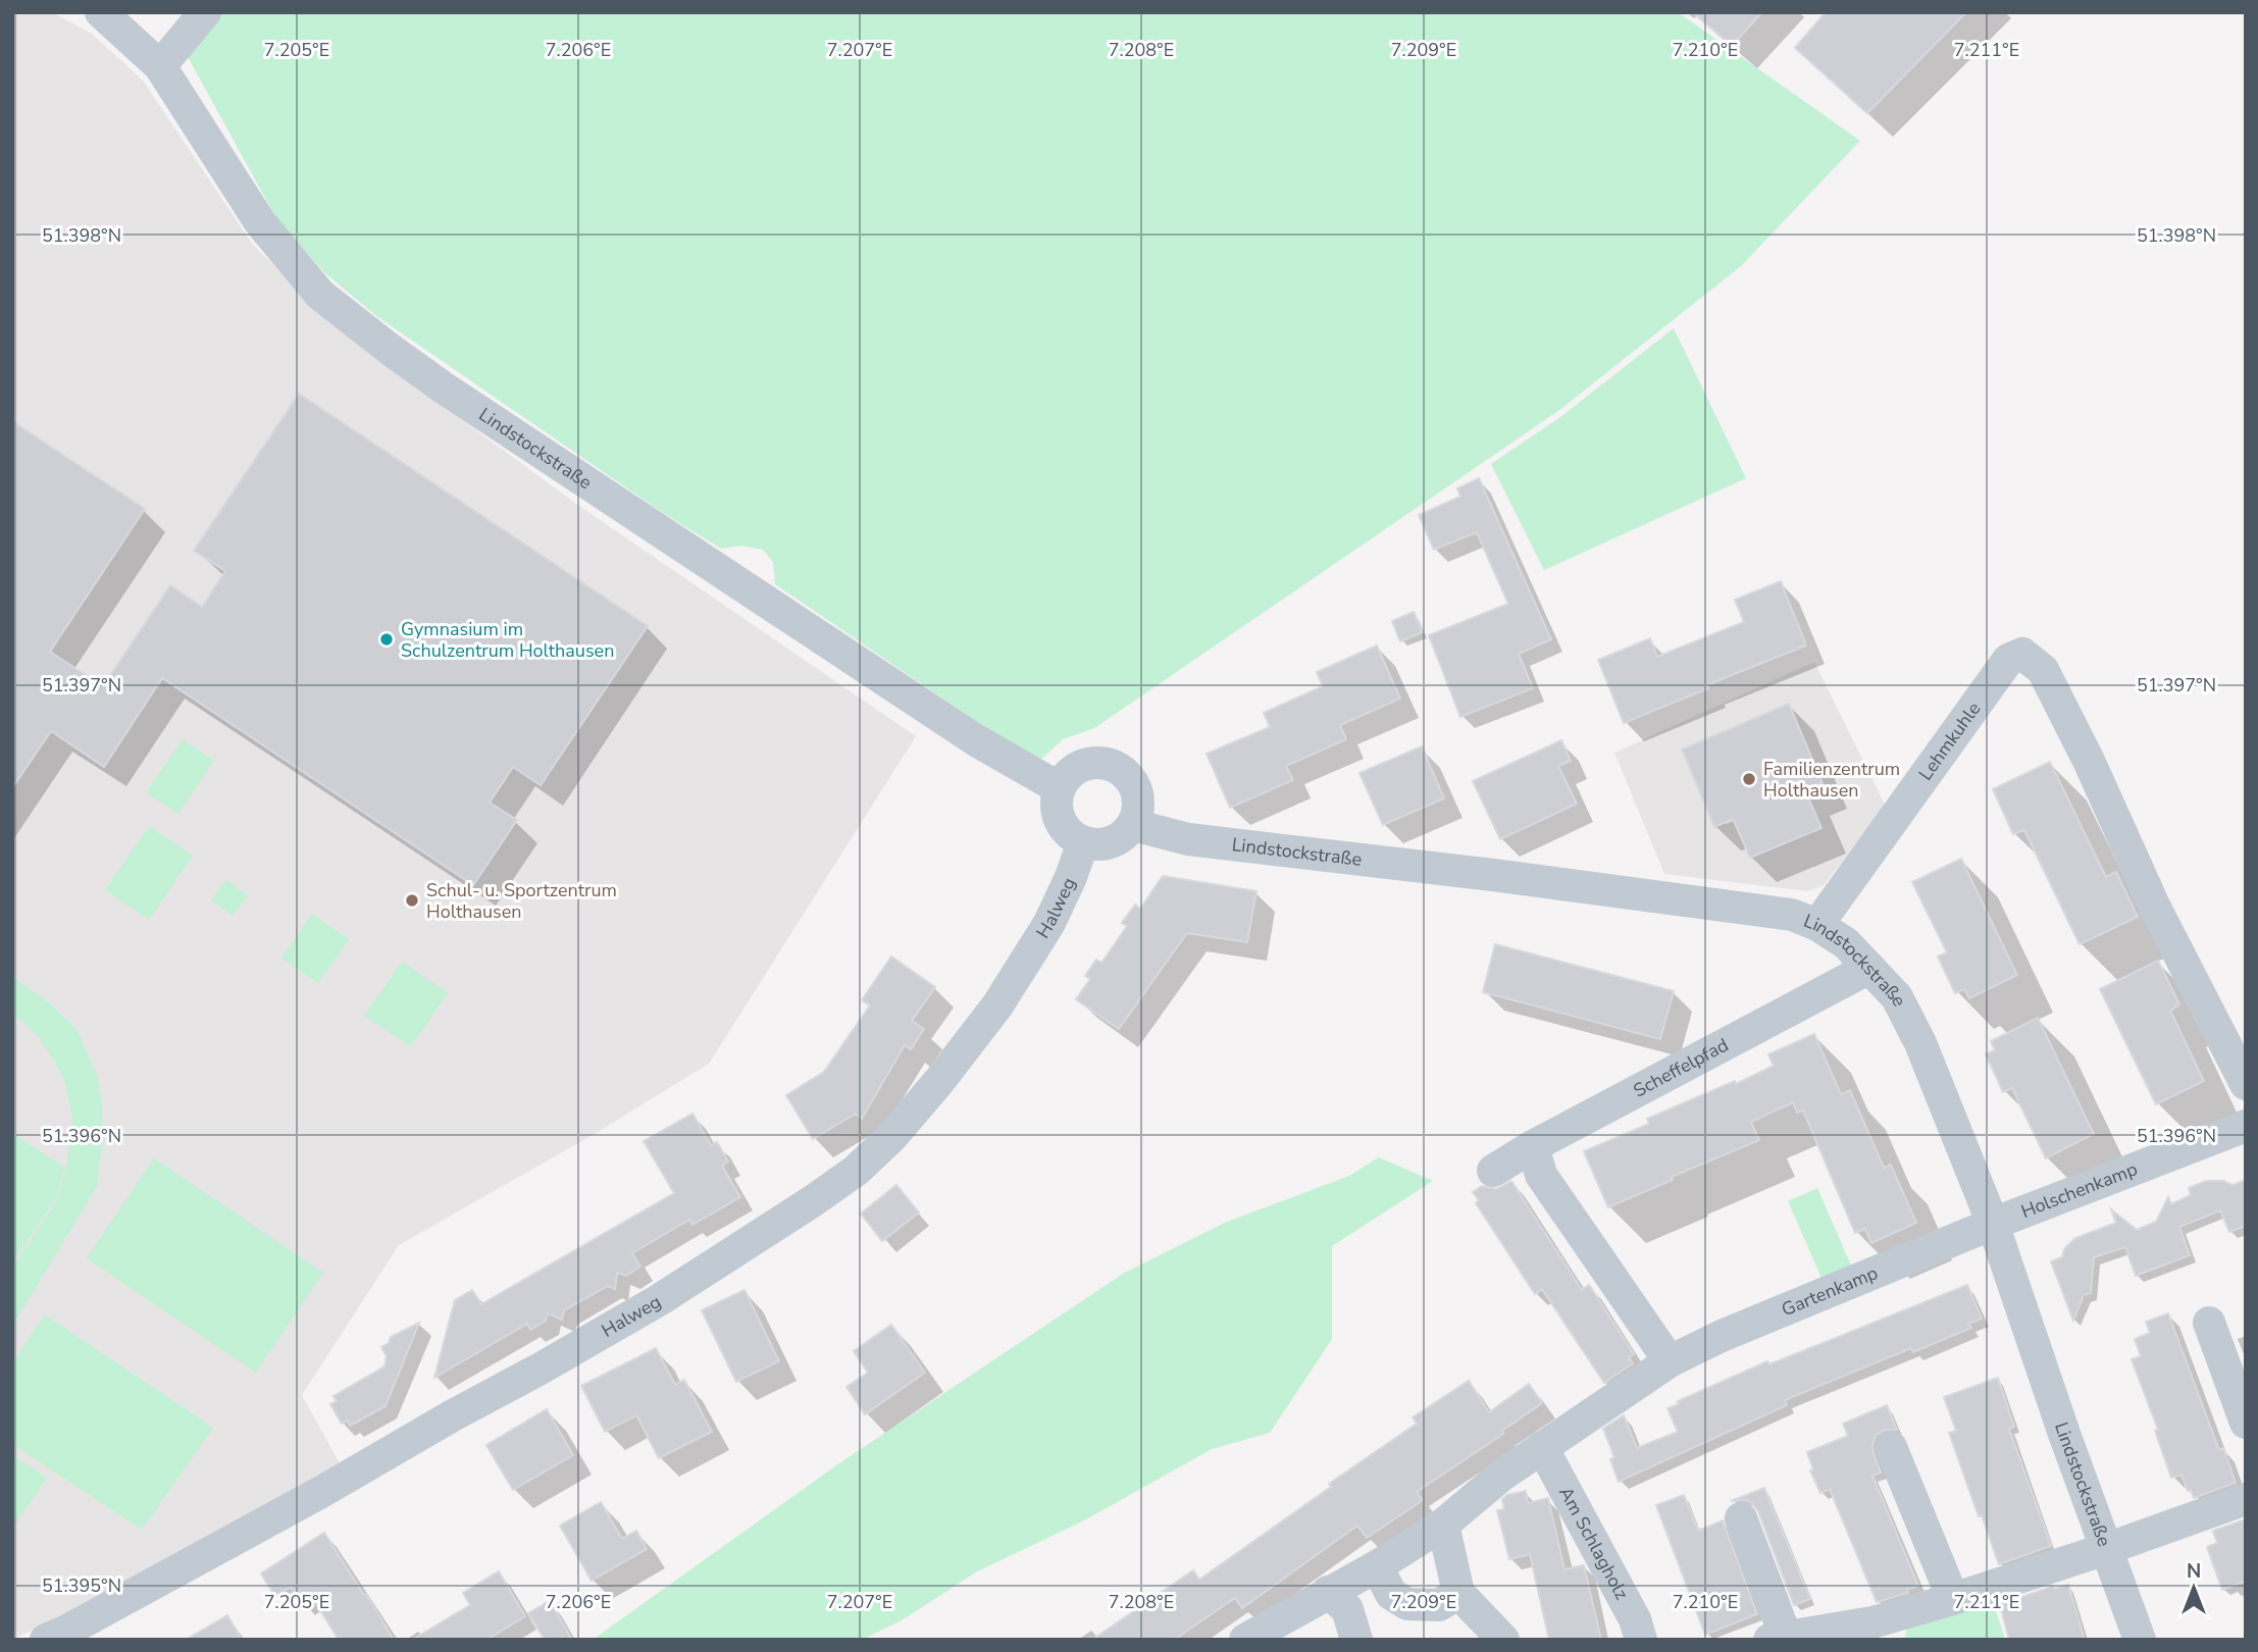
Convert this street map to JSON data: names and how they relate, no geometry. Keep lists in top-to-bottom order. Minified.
{"streets":{"street":["Lindstockstraße","Lehmkuhle","Halweg","Scheffelpfad","Holschenkamp","Gartenkamp","Am Schlagholz"]},"crossings":[["Lindstockstraße","Lehmkuhle"],["Lindstockstraße","Halweg"],["Lindstockstraße","Scheffelpfad"],["Lindstockstraße","Holschenkamp"],["Lindstockstraße","Gartenkamp"],["Holschenkamp","Gartenkamp"],["Gartenkamp","Am Schlagholz"]],"places":["Gymnasium im Schulzentrum Holthausen","Familienzentrum Holthausen","Schul- u. Sportzentrum Holthausen"],"north":"top","coordinates":["7.205°E","7.206°E","7.207°E","7.208°E","7.209°E","7.210°E","7.211°E","51.398°N","51.397°N","51.396°N","51.395°N"]}
